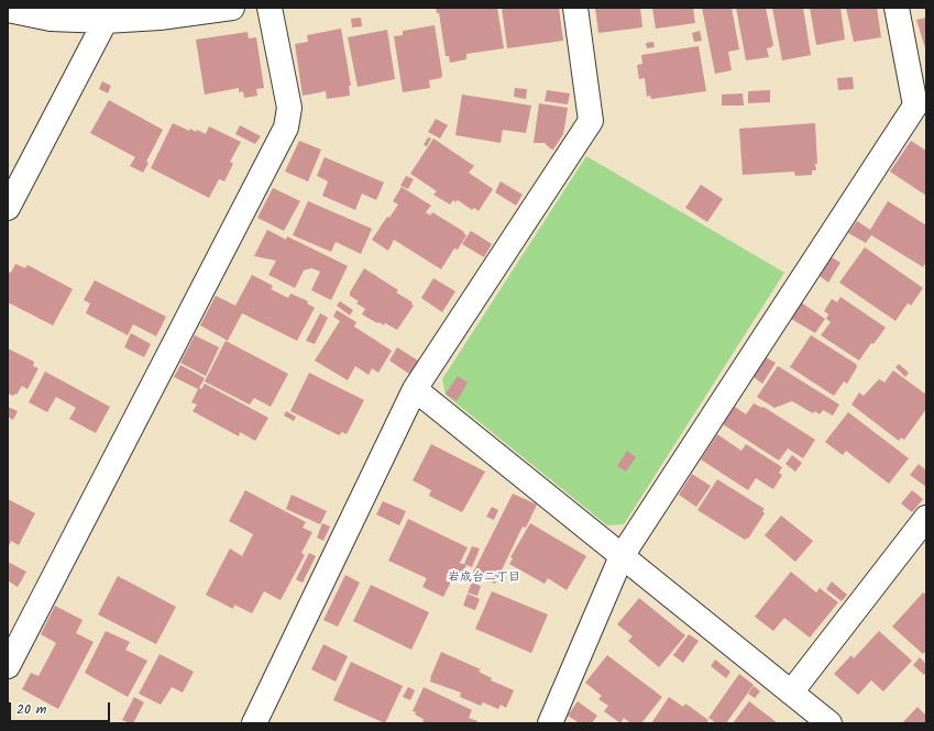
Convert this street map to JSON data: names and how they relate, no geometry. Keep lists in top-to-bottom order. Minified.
{"districts":["岩成台二丁目"],"scale_bar":"20 m"}
